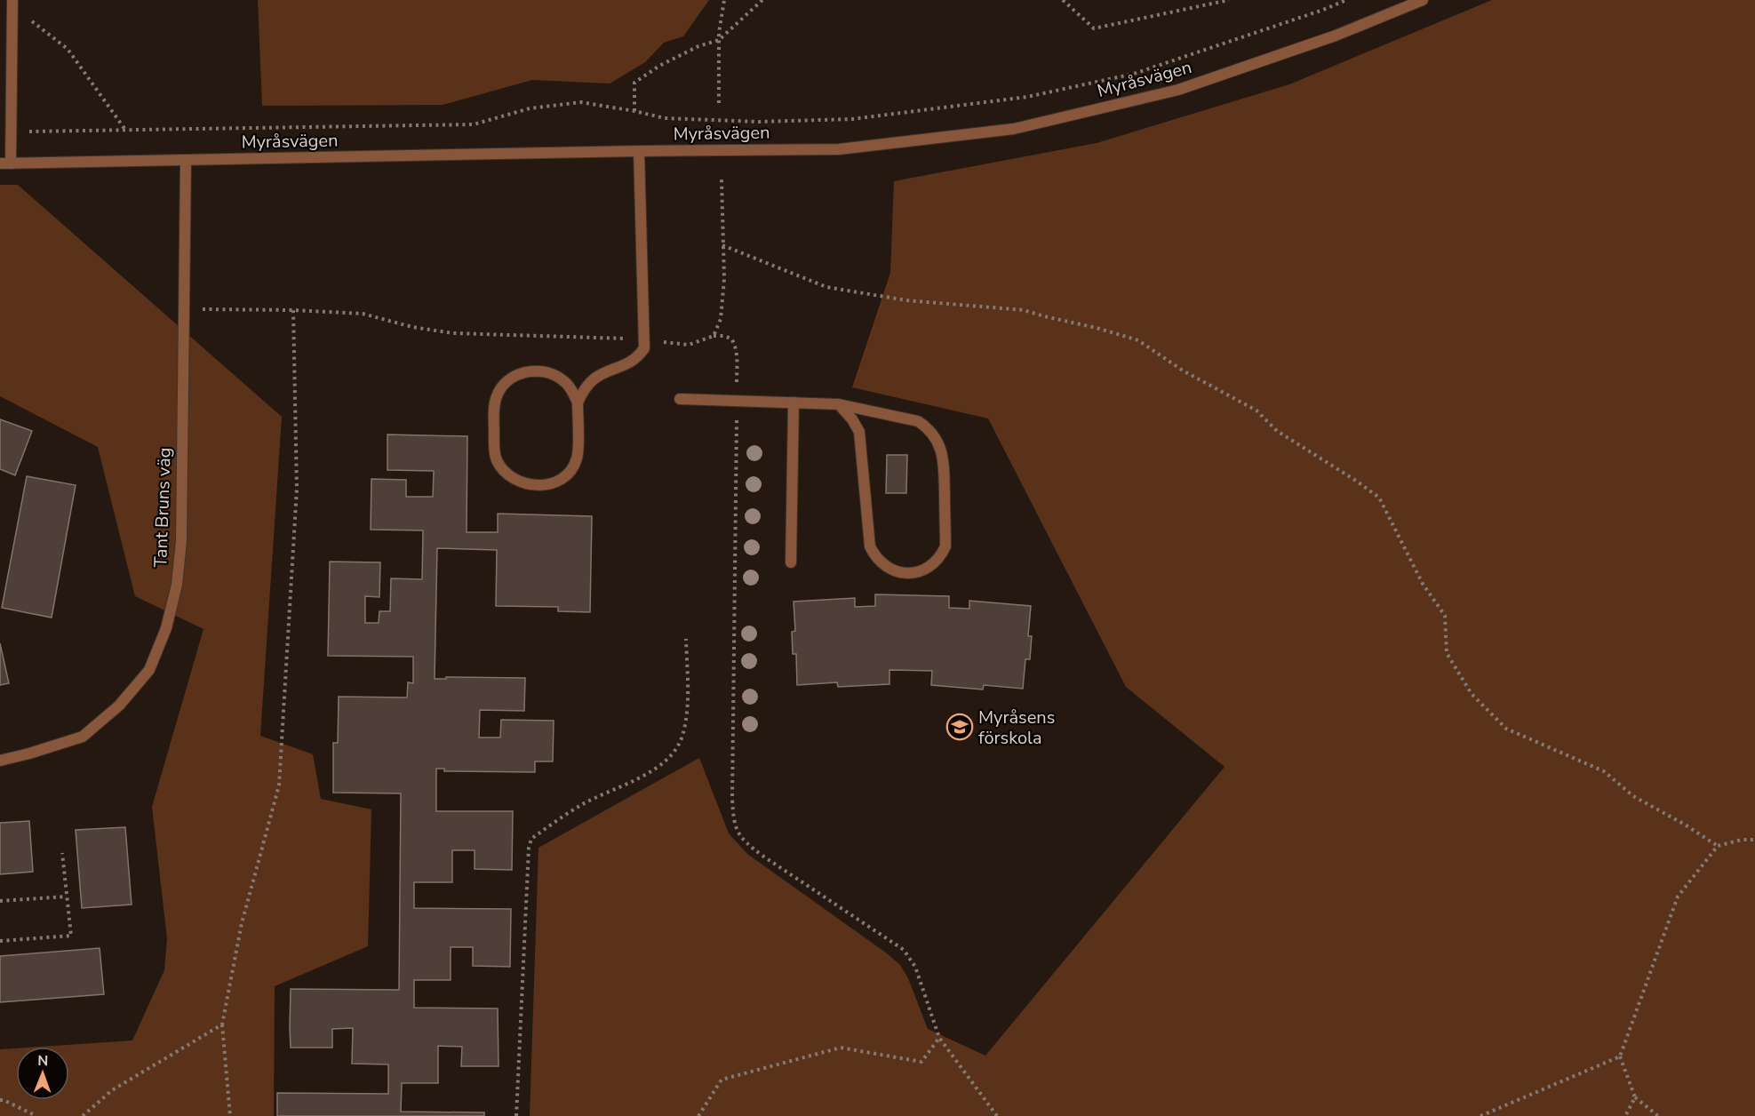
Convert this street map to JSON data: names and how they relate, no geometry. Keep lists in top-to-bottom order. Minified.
{"streets":{"street":["Myråsvägen","Tant Bruns väg"]},"crossings":[["Myråsvägen","Tant Bruns väg"]],"places":{"school or university":["Myråsens förskola"]},"north":"top"}
